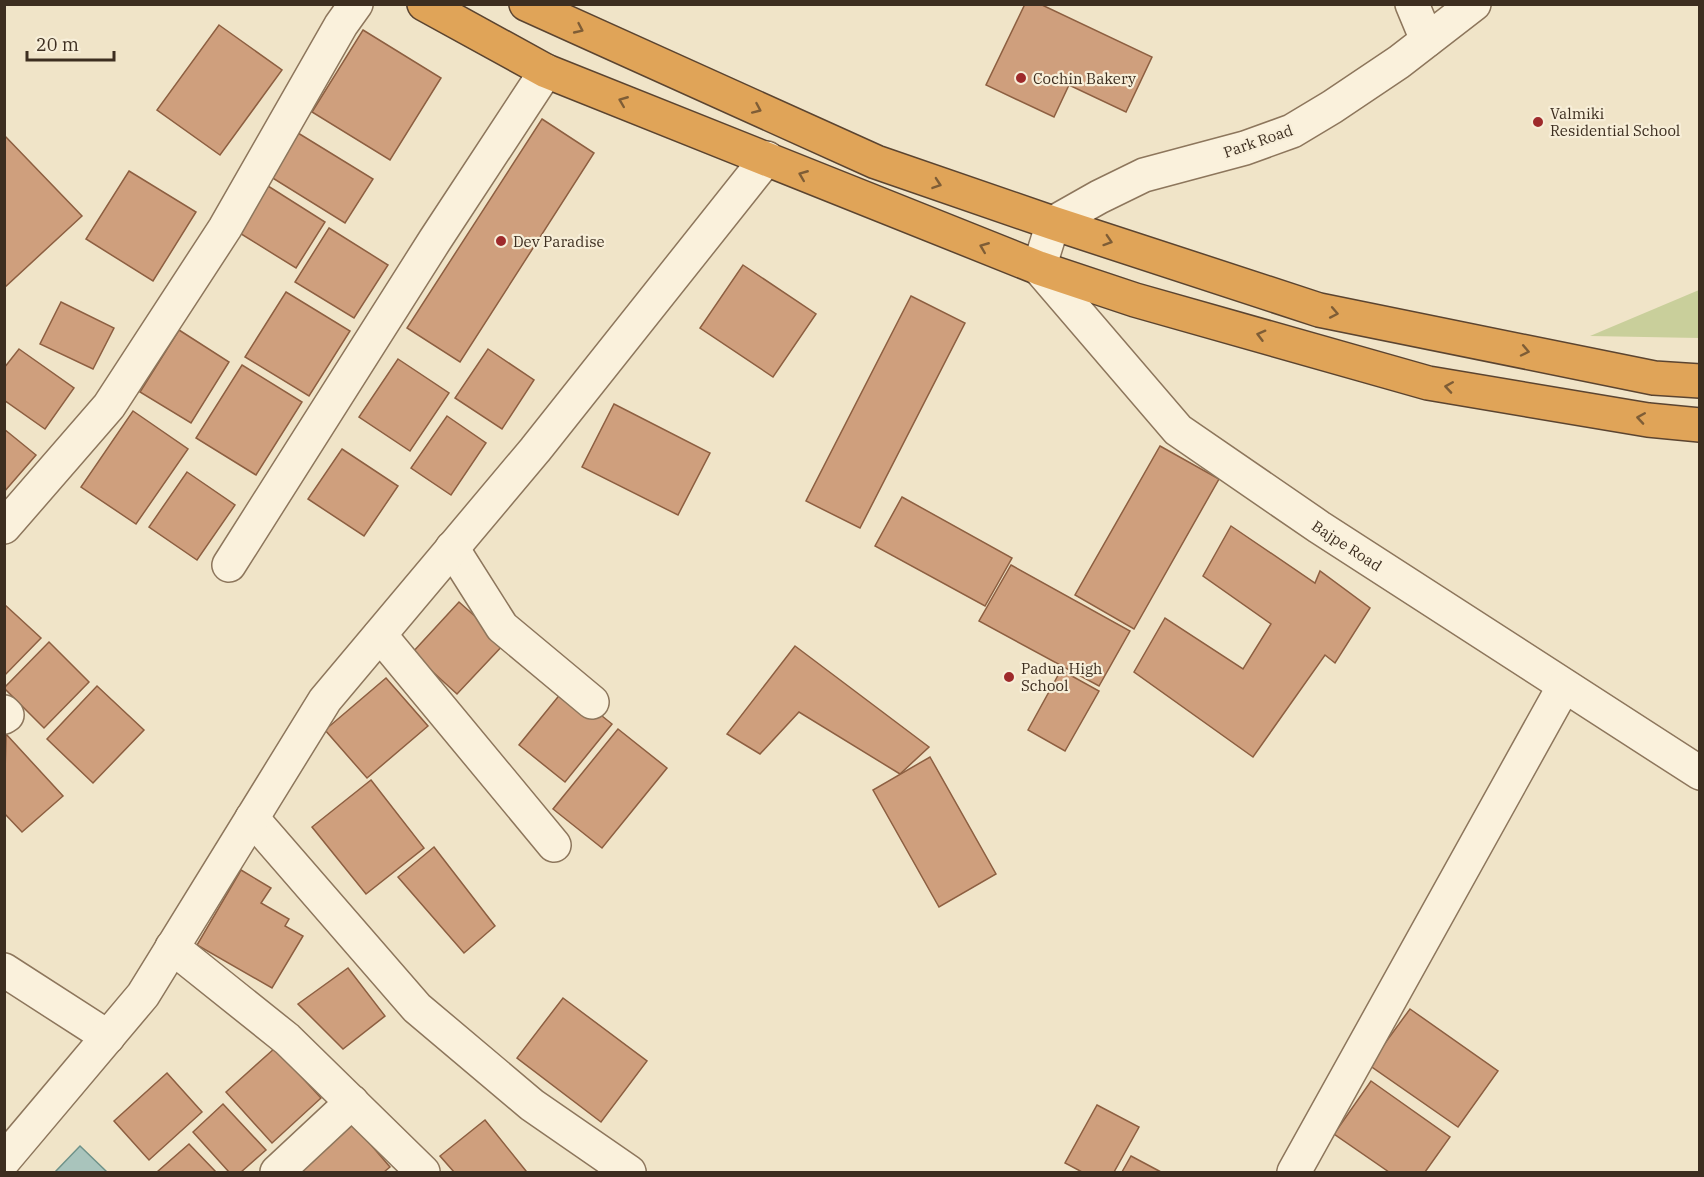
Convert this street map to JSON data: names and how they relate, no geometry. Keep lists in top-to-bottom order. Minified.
{"streets":{"street":["Park Road","Bajpe Road"]},"places":["Cochin Bakery","Valmiki Residential School","Dev Paradise","Padua High School"],"scale_bar":"20 m"}
